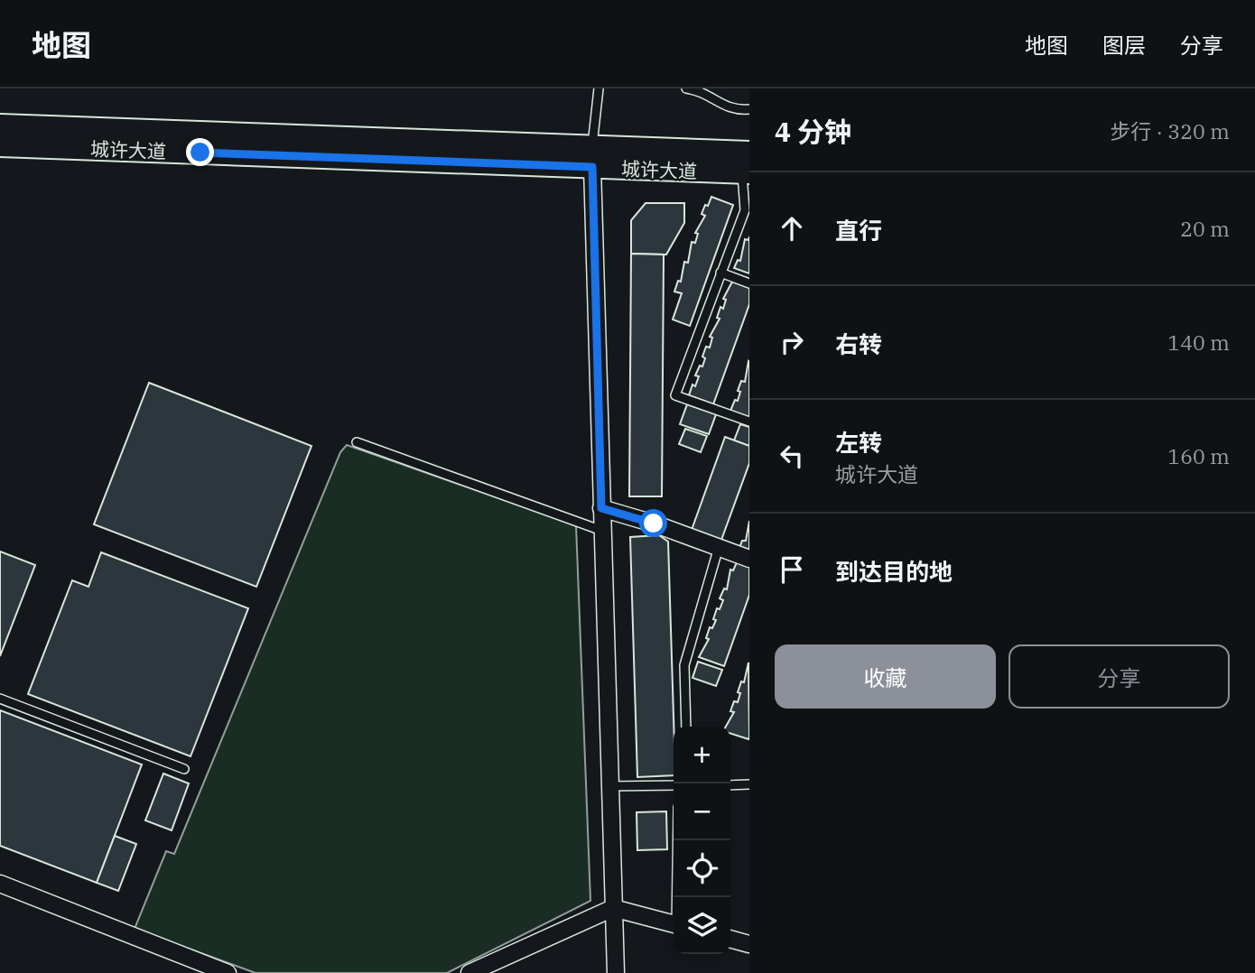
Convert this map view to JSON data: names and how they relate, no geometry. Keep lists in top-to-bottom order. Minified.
{"streets":{"main road":["城许大道"]},"page":{"header":"地图","nav":["地图","图层","分享"],"heading":["4 分钟","步行 · 320 m"],"list":[["直行","20 m"],["右转","140 m"],["左转","城许大道","160 m"],"到达目的地"],"buttons":["收藏","分享"],"map_buttons":["+","−"]}}
